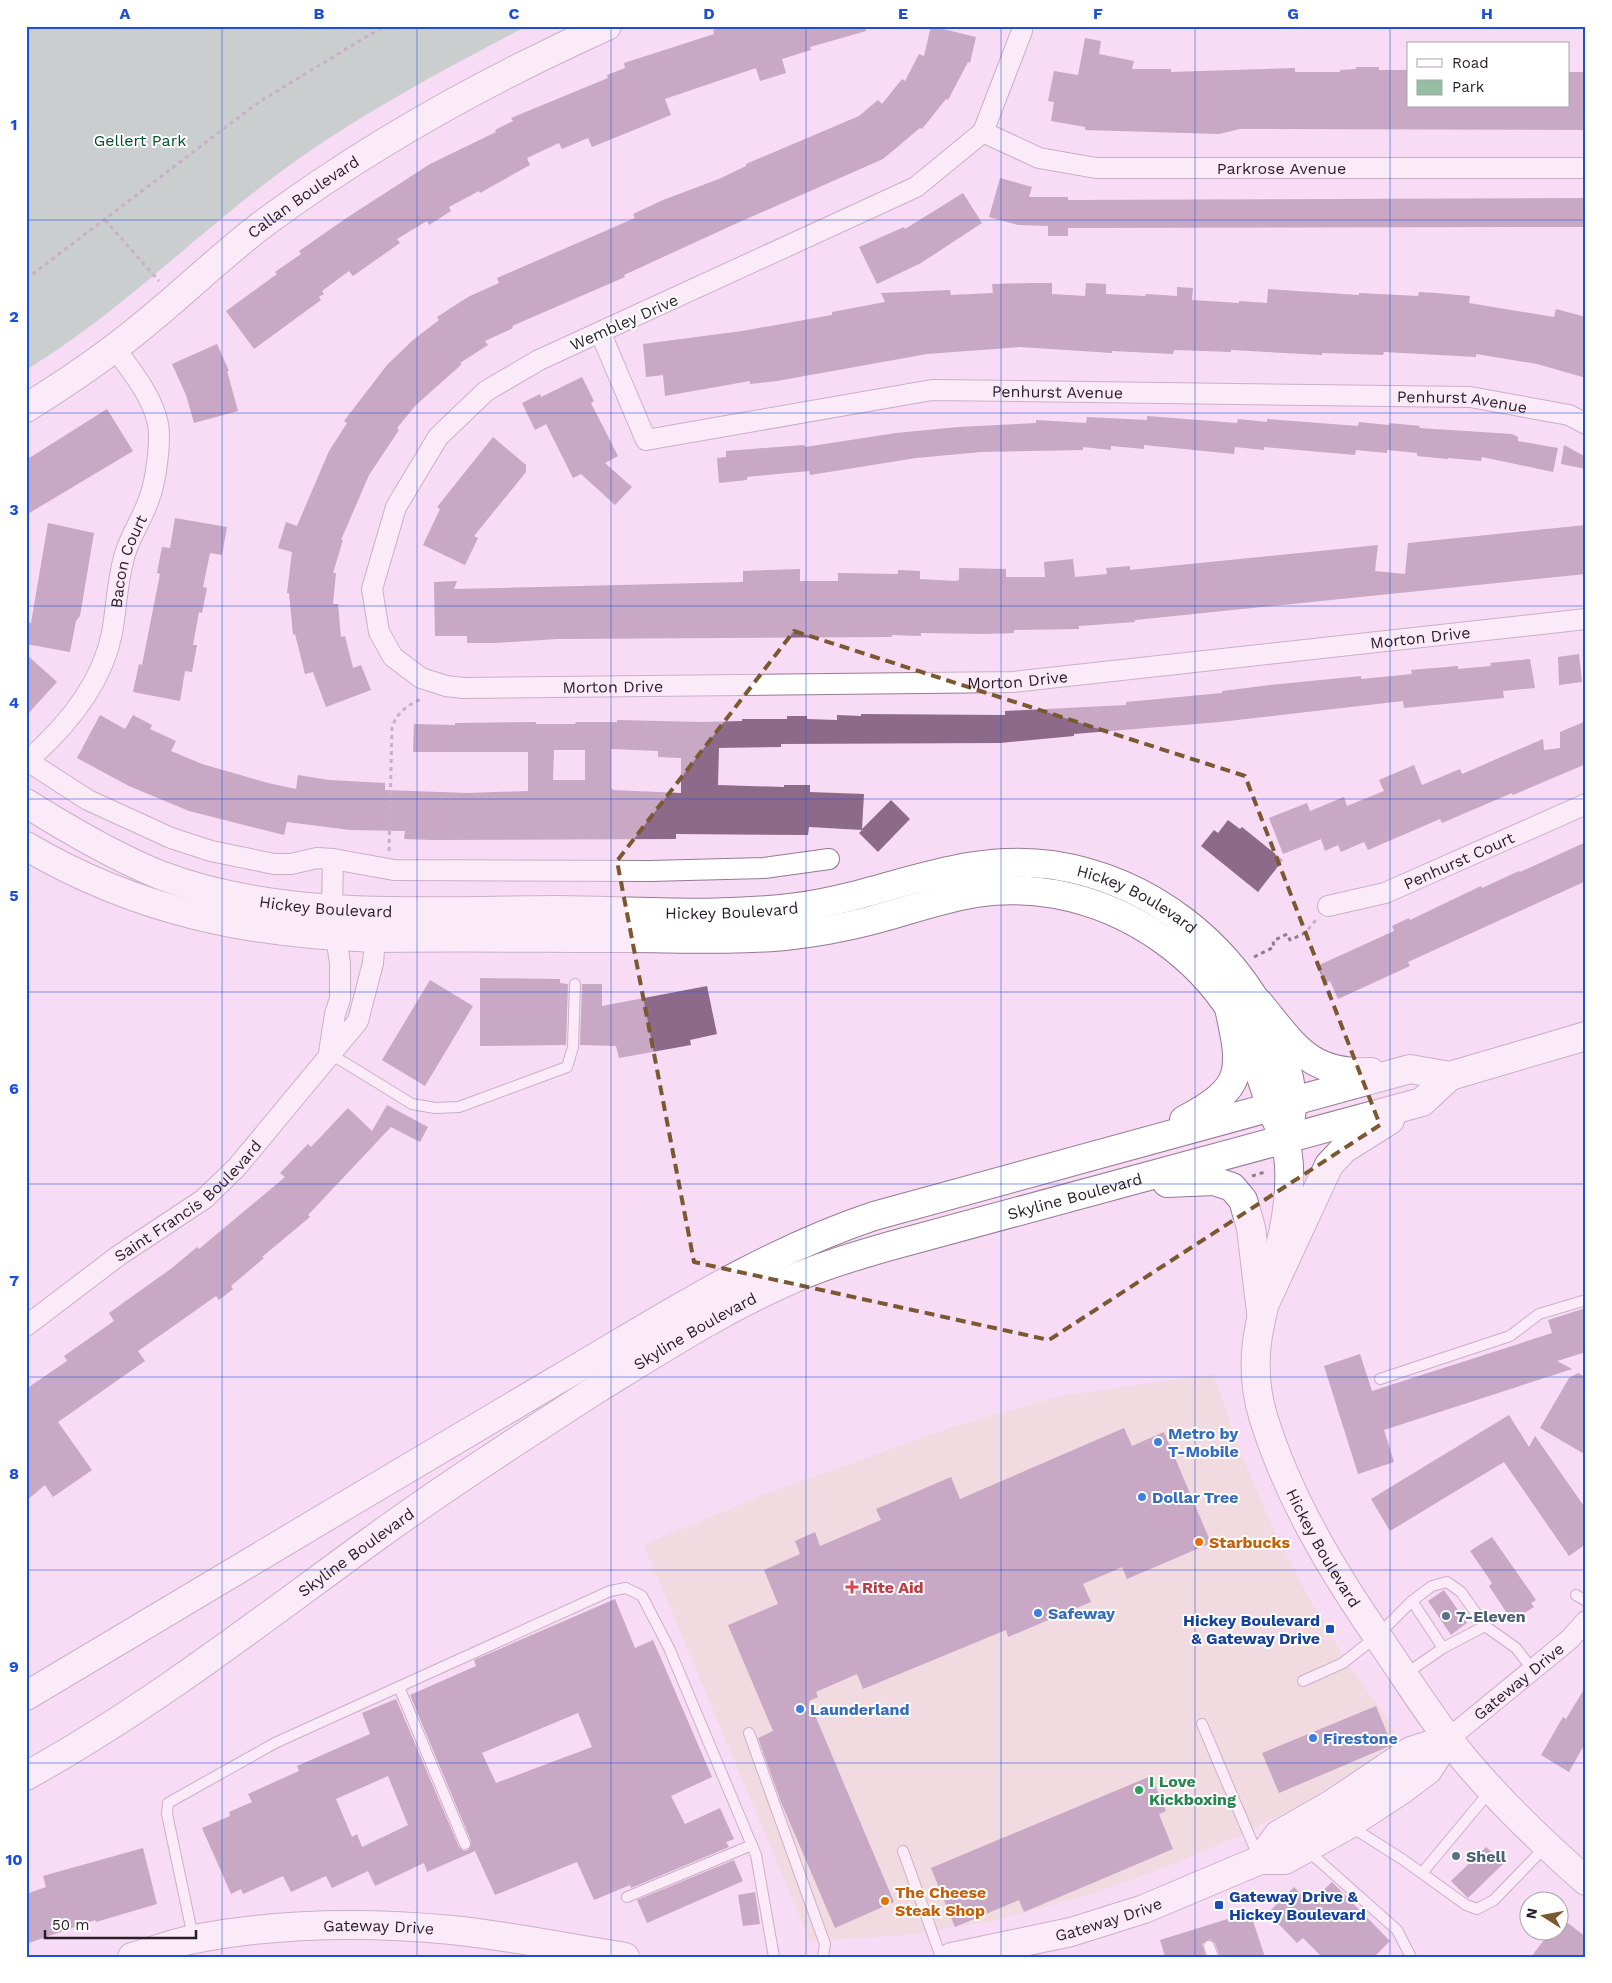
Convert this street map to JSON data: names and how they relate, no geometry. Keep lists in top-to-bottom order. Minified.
{"streets":{"main road":["Callan Boulevard","Hickey Boulevard","Skyline Boulevard","Gateway Drive"],"street":["Parkrose Avenue","Wembley Drive","Penhurst Avenue","Bacon Court","Morton Drive","Penhurst Court","Saint Francis Boulevard"]},"crossings":[["Parkrose Avenue","Wembley Drive"],["Callan Boulevard","Bacon Court"],["Wembley Drive","Penhurst Avenue"],["Wembley Drive","Morton Drive"],["Hickey Boulevard","Skyline Boulevard"],["Hickey Boulevard","Saint Francis Boulevard"],["Hickey Boulevard","Gateway Drive"]],"parks":["Gellert Park"],"places":{"other":["Metro by T-Mobile","Dollar Tree","Starbucks","Safeway","7-Eleven","Launderland","Firestone","I Love Kickboxing","Shell","The Cheese Steak Shop"],"health":["Rite Aid"],"transit":["Hickey Boulevard & Gateway Drive","Gateway Drive & Hickey Boulevard"]},"legend":["Road","Park"],"scale_bar":"50 m","north":"left","grid":{"columns":["A","B","C","D","E","F","G","H"],"rows":["1","2","3","4","5","6","7","8","9","10"]}}
